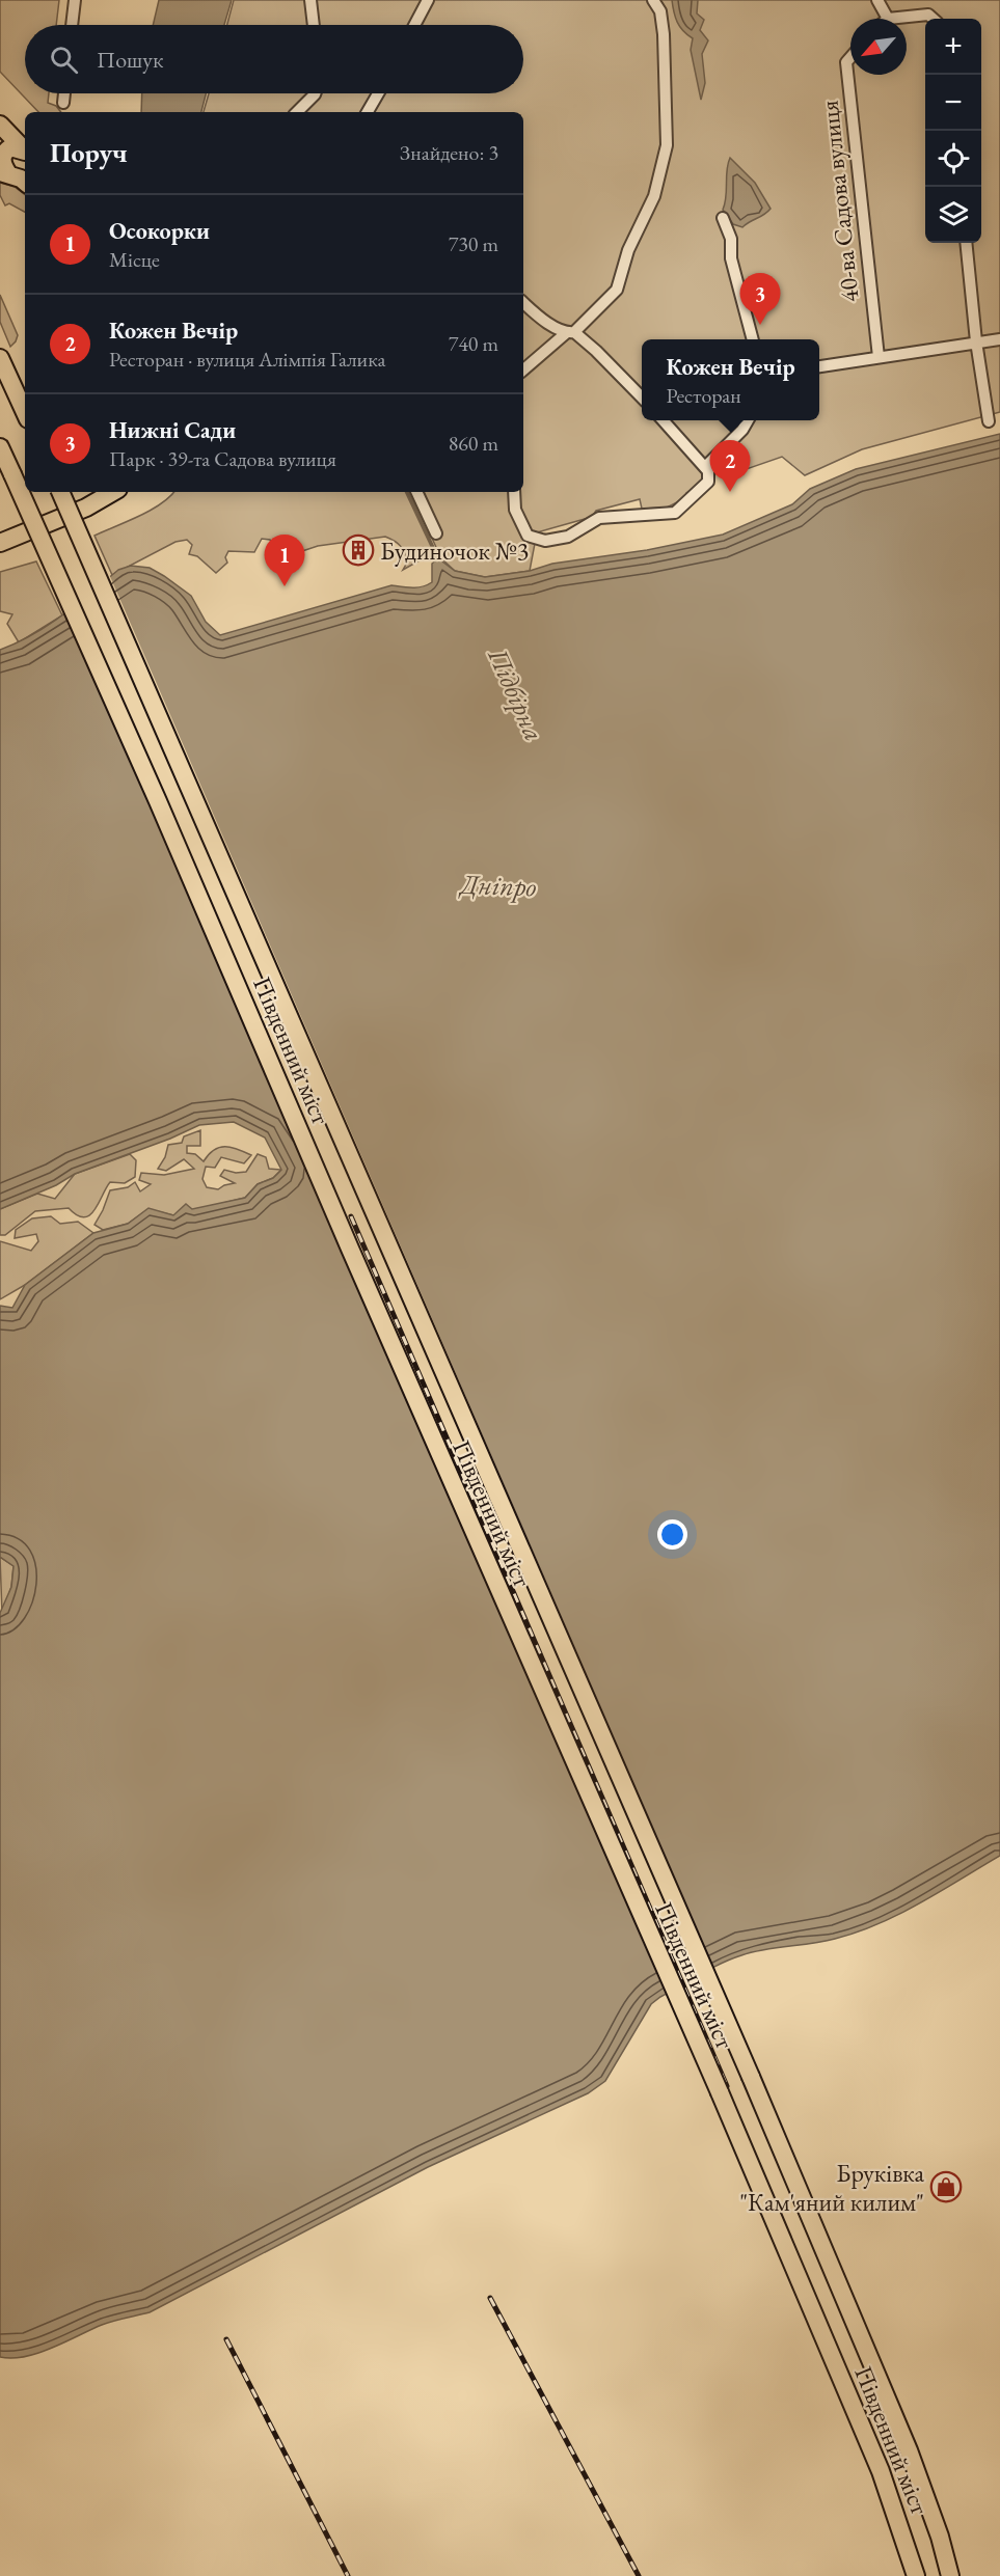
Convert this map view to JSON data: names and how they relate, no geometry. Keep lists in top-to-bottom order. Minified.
{"streets":{"highway":["Південний міст"],"street":["40-ва Садова вулиця"]},"water":["Підбірна","Дніпро"],"places":{"building":["Будиночок №3"],"shop":["Бруківка \"Кам'яний килим\""]},"north":"bottom left","page":{"map_buttons":["+","−"],"search":"Пошук","heading":["Поруч","Знайдено: 3"],"list":[{"mark":"1","name":"Осокорки","note":"Місце","value":"730 m"},{"mark":"2","name":"Кожен Вечір","note":"Ресторан · вулиця Алімпія Галика","value":"740 m"},{"mark":"3","name":"Нижні Сади","note":"Парк · 39-та Садова вулиця","value":"860 m"}],"pins":["3","2","1"],"popup":["Кожен Вечір","Ресторан"]}}
